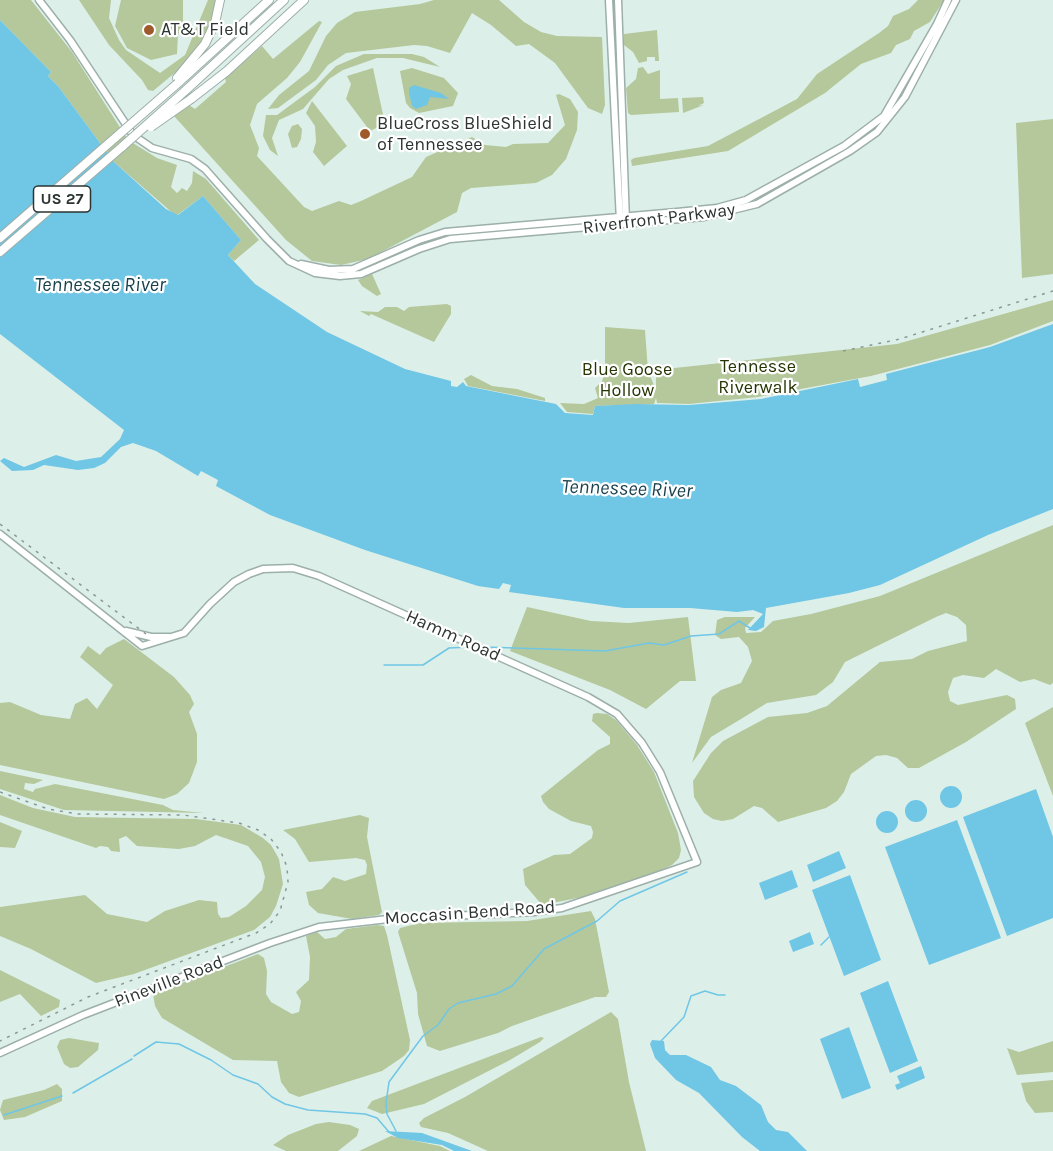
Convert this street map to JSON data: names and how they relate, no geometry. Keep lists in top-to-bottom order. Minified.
{"streets":{"highway":["US 27"],"main road":["Riverfront Parkway","Hamm Road","Moccasin Bend Road","Pineville Road"]},"crossings":[["Hamm Road","Moccasin Bend Road"],["Moccasin Bend Road","Pineville Road"]],"water":["Tennessee River"],"parks":["Tennesse Riverwalk","Blue Goose Hollow"],"places":["AT&T Field","BlueCross BlueShield of Tennessee"]}
